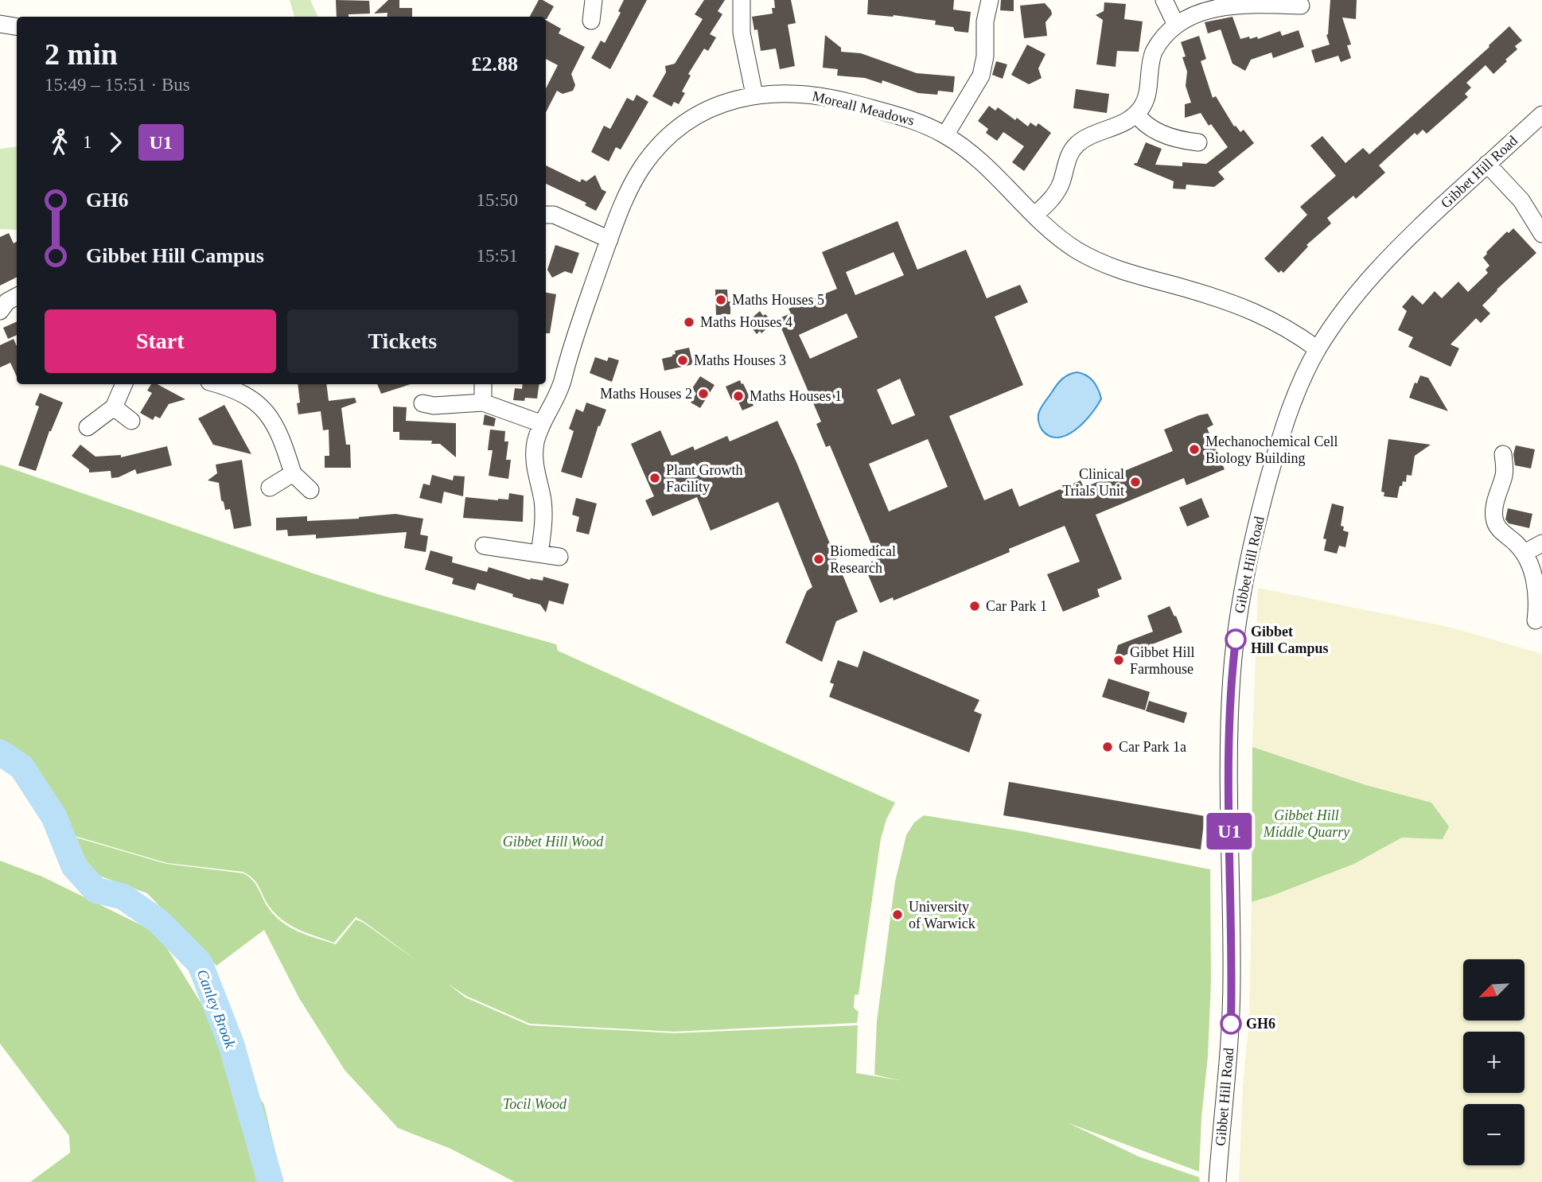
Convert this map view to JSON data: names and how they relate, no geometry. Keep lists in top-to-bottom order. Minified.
{"streets":{"street":["Moreall Meadows","Gibbet Hill Road"]},"crossings":[["Moreall Meadows","Gibbet Hill Road"]],"water":["Canley Brook"],"parks":["Gibbet Hill Middle Quarry","Gibbet Hill Wood","Tocil Wood"],"places":["Maths Houses 5","Maths Houses 4","Maths Houses 3","Maths Houses 2","Maths Houses 1","Mechanochemical Cell Biology Building","Plant Growth Facility","Clinical Trials Unit","Biomedical Research","Car Park 1","Gibbet Hill Campus","Gibbet Hill Farmhouse","Car Park 1a","University of Warwick","GH6"],"lines":["bus line U1"],"north":"bottom left","page":{"on_map":"U1","heading":["2 min","15:49 – 15:51 · Bus","£2.88"],"legs":["1","U1"],"list":[{"name":"GH6","value":"15:50"},{"name":"Gibbet Hill Campus","value":"15:51"}],"buttons":["Start","Tickets"],"map_buttons":["+","−"]}}
